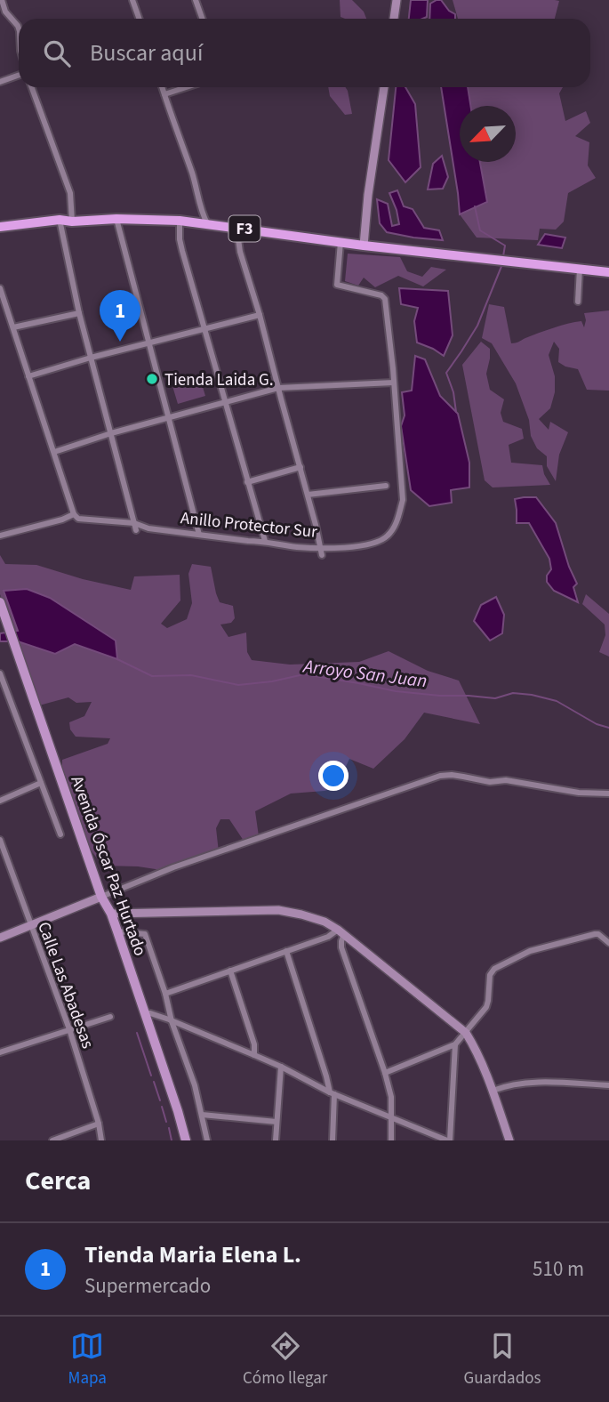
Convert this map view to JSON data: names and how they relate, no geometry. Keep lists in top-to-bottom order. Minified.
{"streets":{"highway":["F3"],"main road":["Avenida Óscar Paz Hurtado"],"street":["Anillo Protector Sur","Calle Las Abadesas"]},"crossings":[["F3","Anillo Protector Sur"]],"water":["Arroyo San Juan"],"places":["Tienda Laida G."],"north":"bottom left","page":{"search":"Buscar aquí","pins":"1","heading":"Cerca","list":[{"mark":"1","name":"Tienda Maria Elena L.","note":"Supermercado","value":"510 m"}],"nav":["Mapa","Cómo llegar","Guardados"]}}
